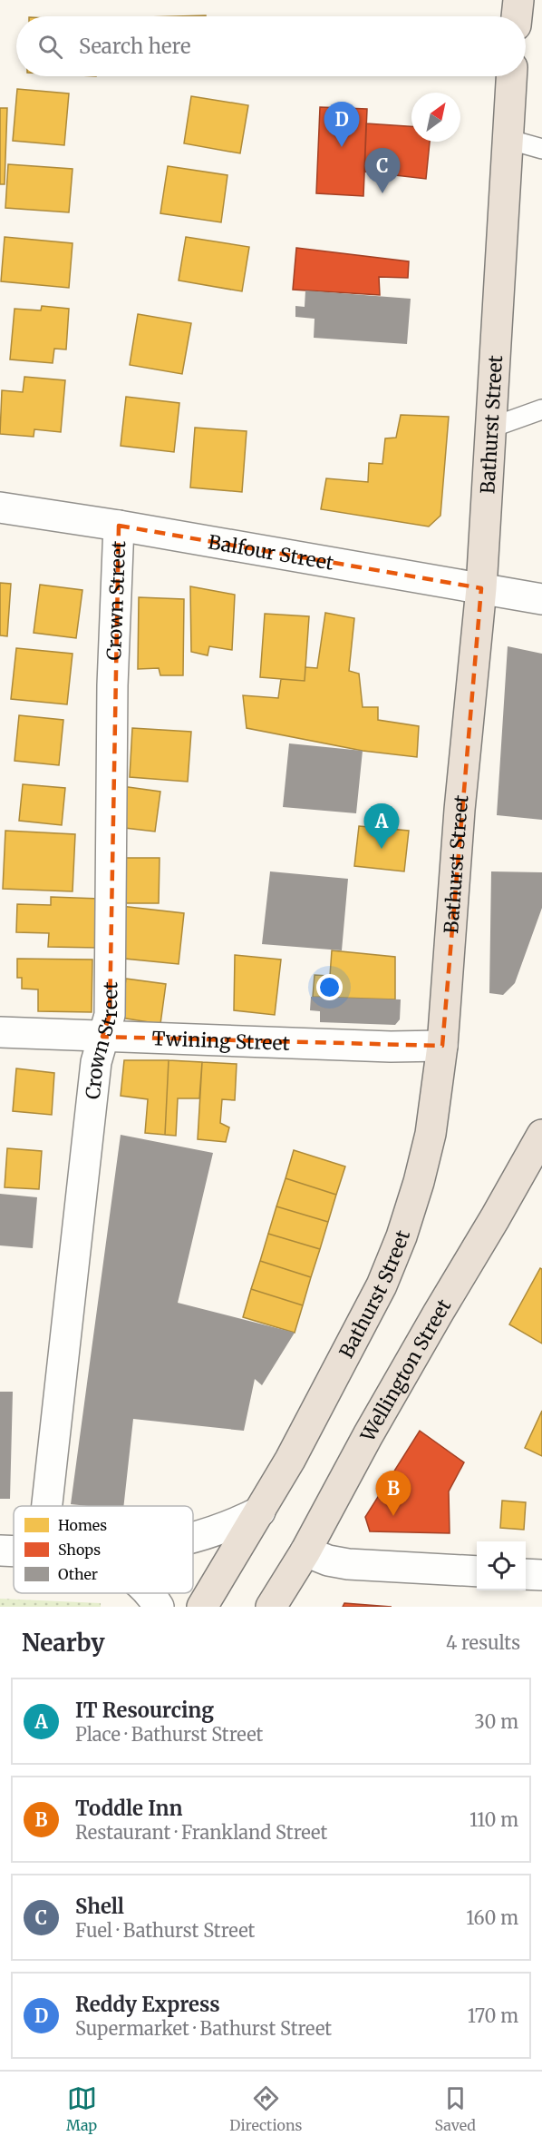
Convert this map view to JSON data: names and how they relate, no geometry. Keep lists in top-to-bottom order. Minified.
{"streets":{"highway":["Bathurst Street","Wellington Street"],"street":["Balfour Street","Crown Street","Twining Street"]},"crossings":[["Bathurst Street","Balfour Street"],["Bathurst Street","Twining Street"],["Balfour Street","Crown Street"],["Crown Street","Twining Street"]],"legend":["Homes","Shops","Other"],"north":"top right","page":{"search":"Search here","pins":["D","C","A","B"],"heading":["Nearby","4 results"],"list":[{"mark":"A","name":"IT Resourcing","note":"Place · Bathurst Street","value":"30 m"},{"mark":"B","name":"Toddle Inn","note":"Restaurant · Frankland Street","value":"110 m"},{"mark":"C","name":"Shell","note":"Fuel · Bathurst Street","value":"160 m"},{"mark":"D","name":"Reddy Express","note":"Supermarket · Bathurst Street","value":"170 m"}],"nav":["Map","Directions","Saved"]}}
